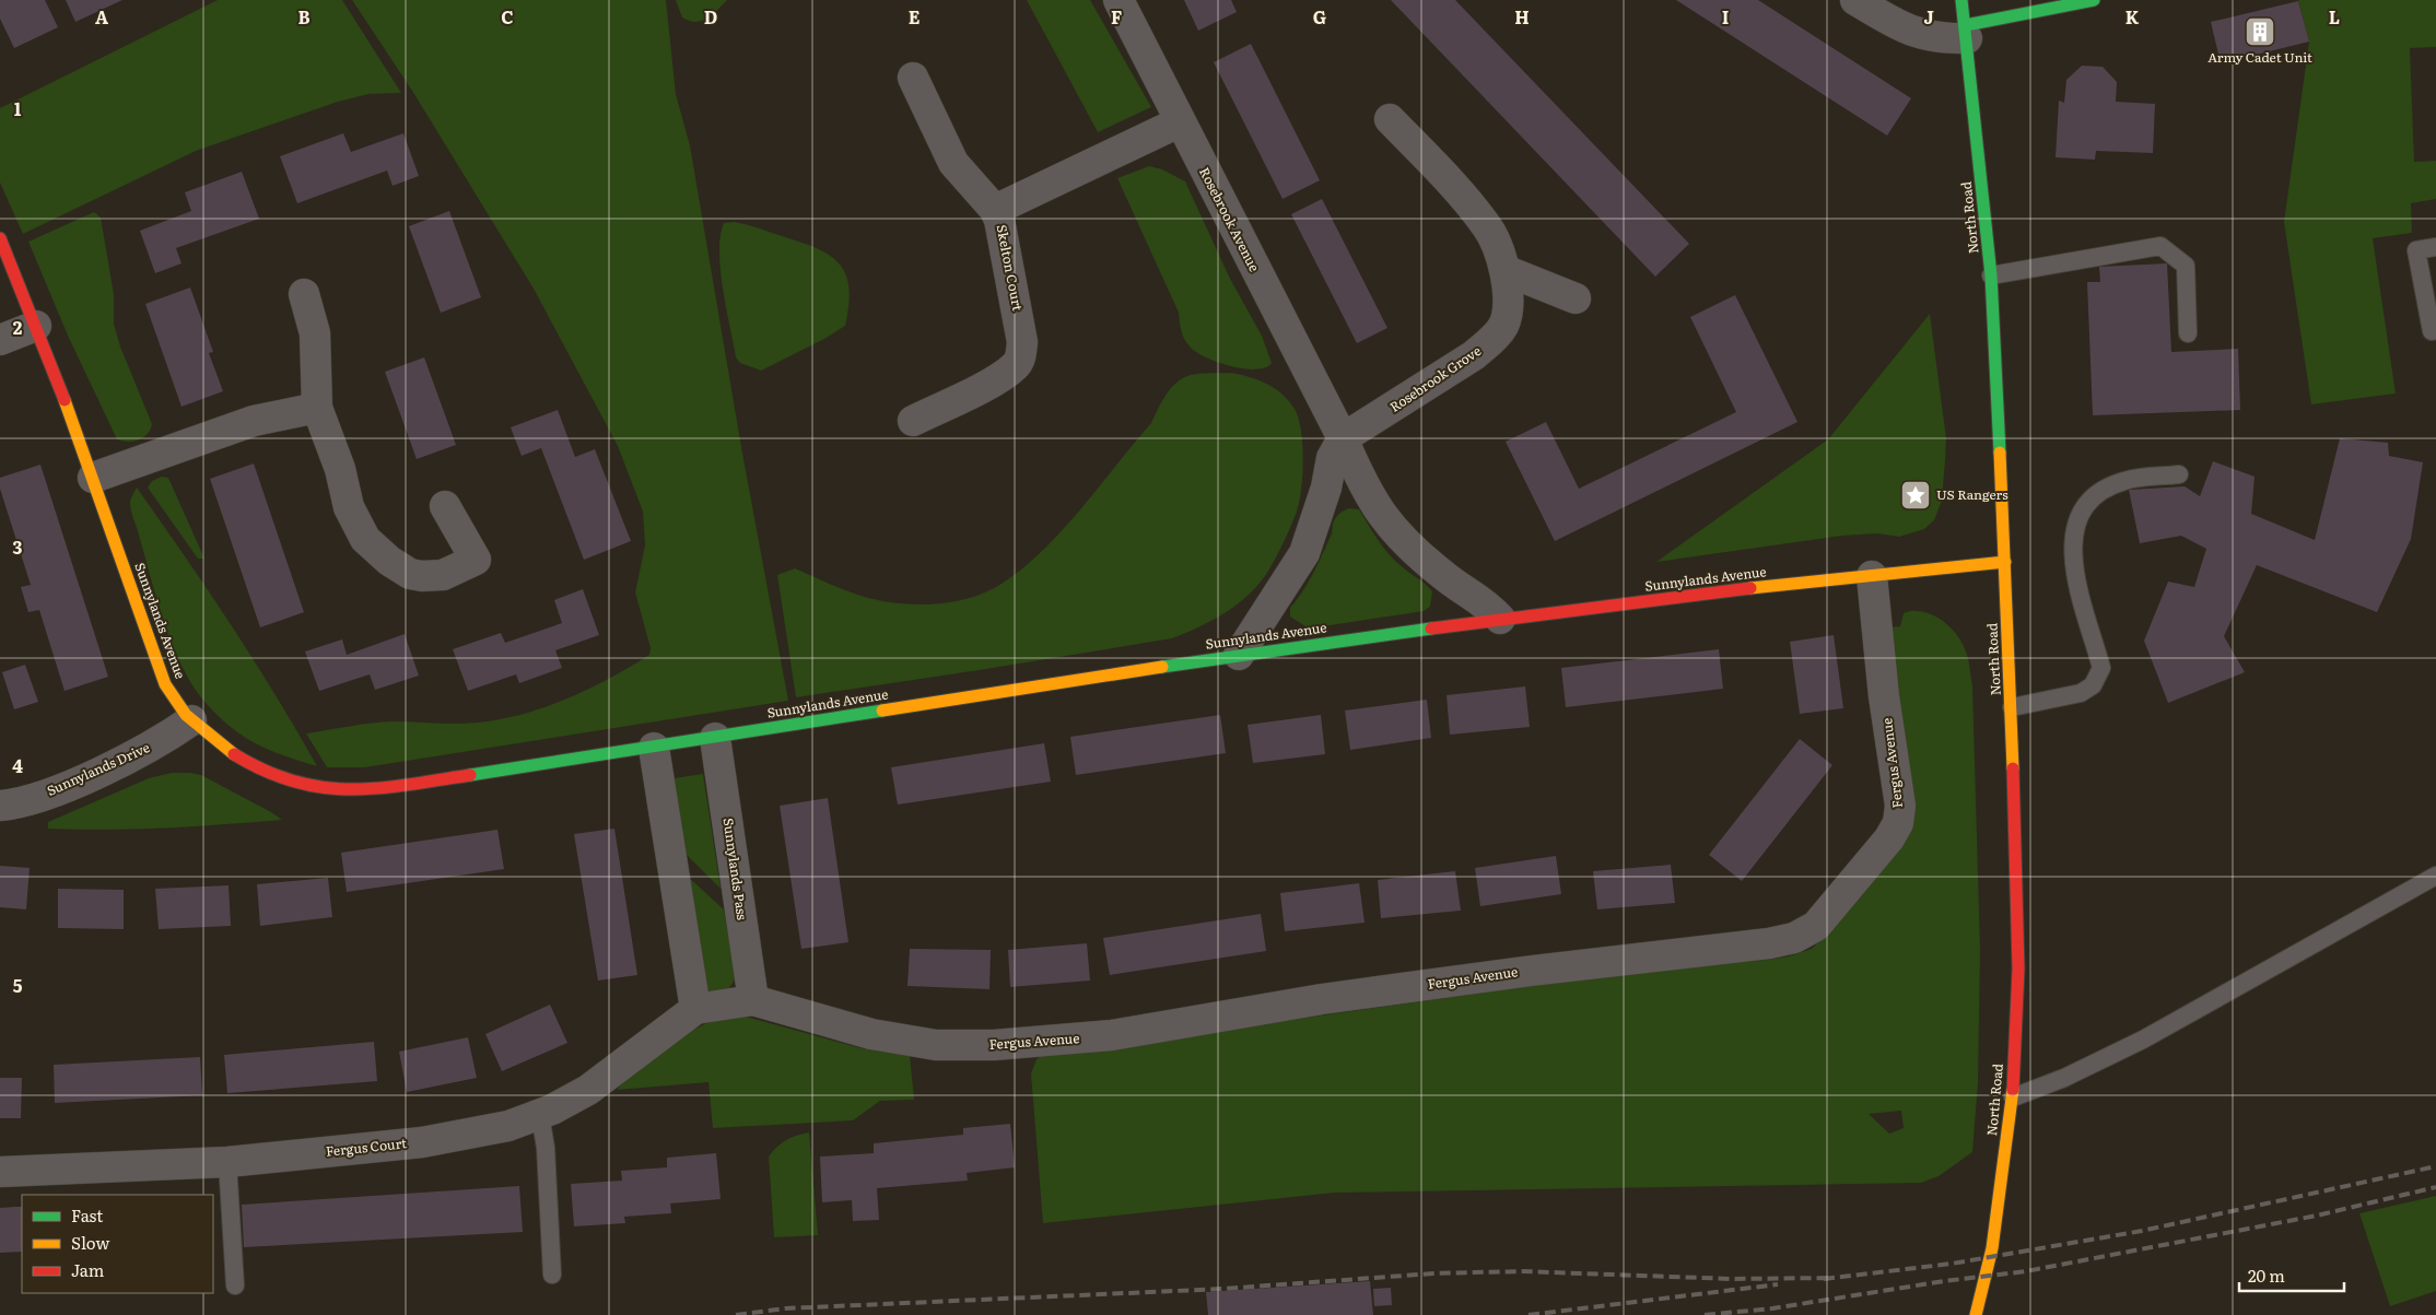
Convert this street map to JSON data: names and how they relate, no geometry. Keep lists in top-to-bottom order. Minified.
{"streets":{"street":["North Road","Rosebrook Avenue","Skelton Court","Rosebrook Grove","Sunnylands Avenue","Fergus Avenue","Sunnylands Drive","Sunnylands Pass","Fergus Court"]},"crossings":[["North Road","Sunnylands Avenue"],["Rosebrook Avenue","Rosebrook Grove"],["Rosebrook Avenue","Sunnylands Avenue"],["Sunnylands Avenue","Fergus Avenue"],["Sunnylands Avenue","Sunnylands Drive"],["Sunnylands Avenue","Sunnylands Pass"],["Fergus Avenue","Sunnylands Pass"]],"places":{"building":["Army Cadet Unit"],"place":["US Rangers"]},"legend":["Fast","Slow","Jam"],"scale_bar":"20 m","grid":{"columns":["A","B","C","D","E","F","G","H","I","J","K","L"],"rows":["1","2","3","4","5"]}}
